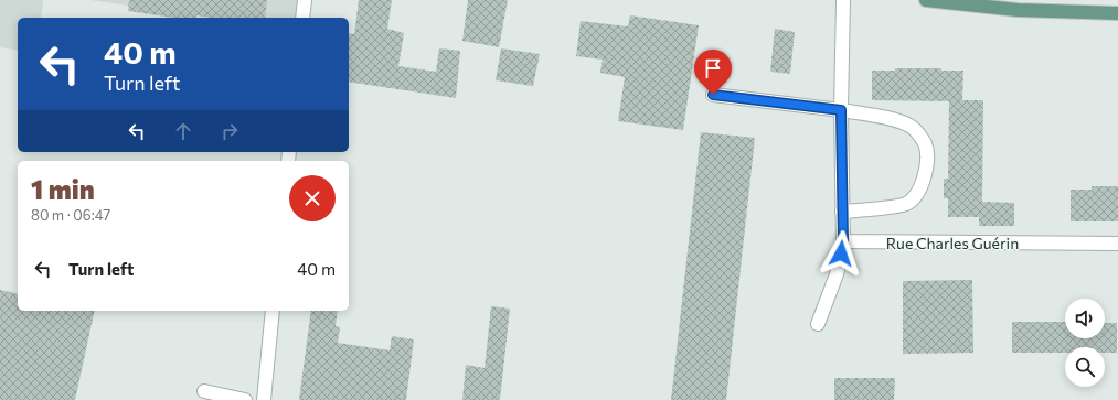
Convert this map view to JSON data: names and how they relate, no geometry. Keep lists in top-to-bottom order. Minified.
{"streets":{"street":["Rue Charles Guérin"]},"page":{"turn":["40 m","Turn left"],"heading":["1 min","80 m · 06:47"],"list":[{"name":"Turn left","value":"40 m"}]}}
